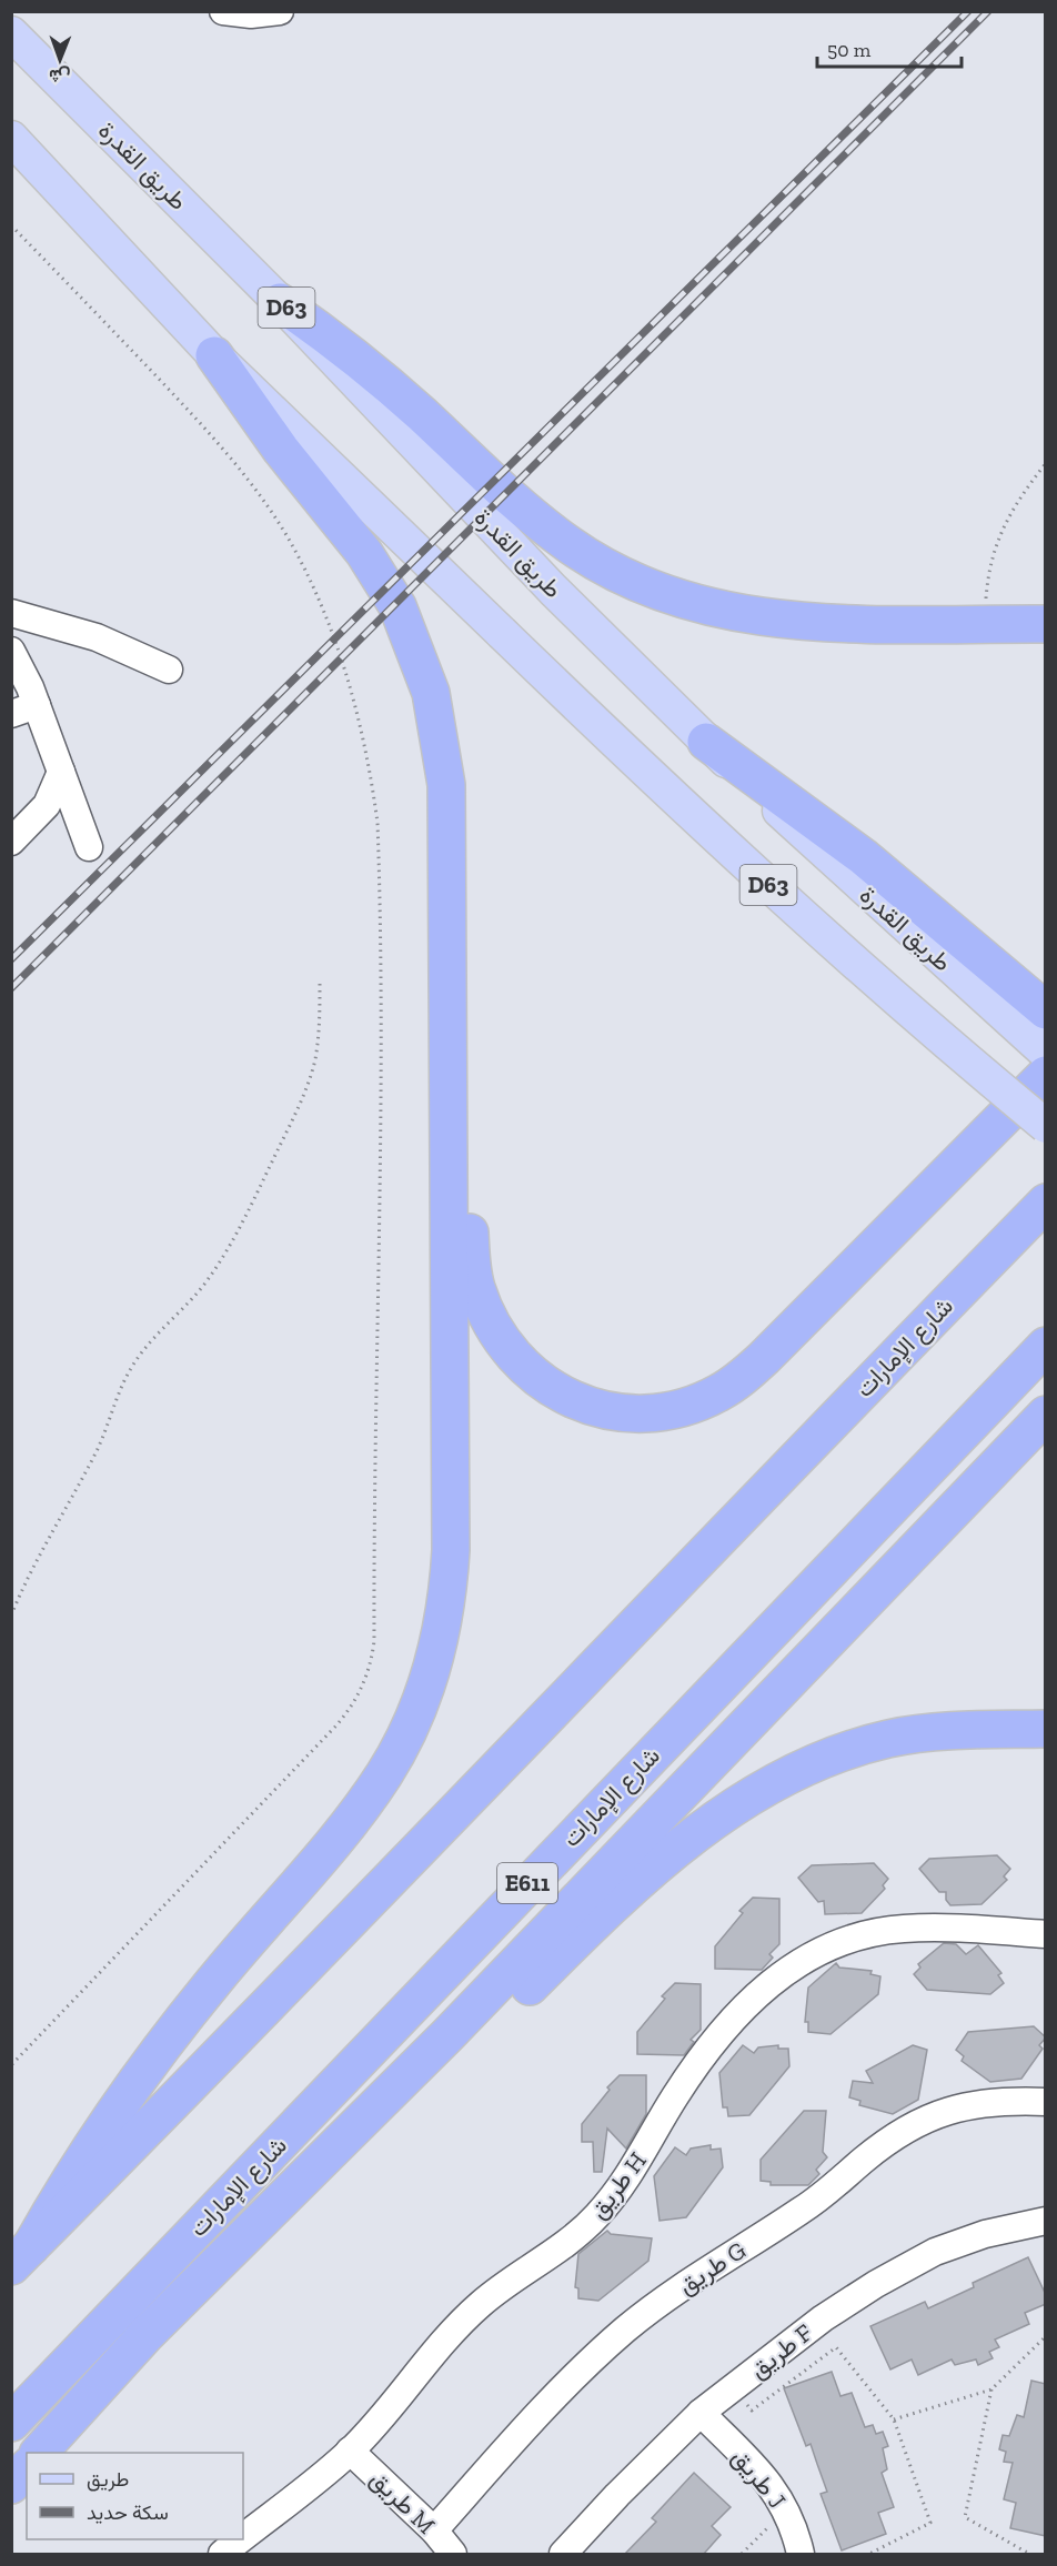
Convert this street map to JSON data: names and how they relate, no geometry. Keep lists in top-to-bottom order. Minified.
{"streets":{"highway":["شارع الإمارات","E611"],"main road":["طريق القدرة","D63"],"street":["طريق H","طريق G","طريق F","طريق J","طريق M"]},"crossings":[["طريق H","طريق M"],["طريق G","طريق M"],["طريق F","طريق J"]],"legend":["طريق","سكة حديد"],"scale_bar":"50 m","north":"bottom"}
